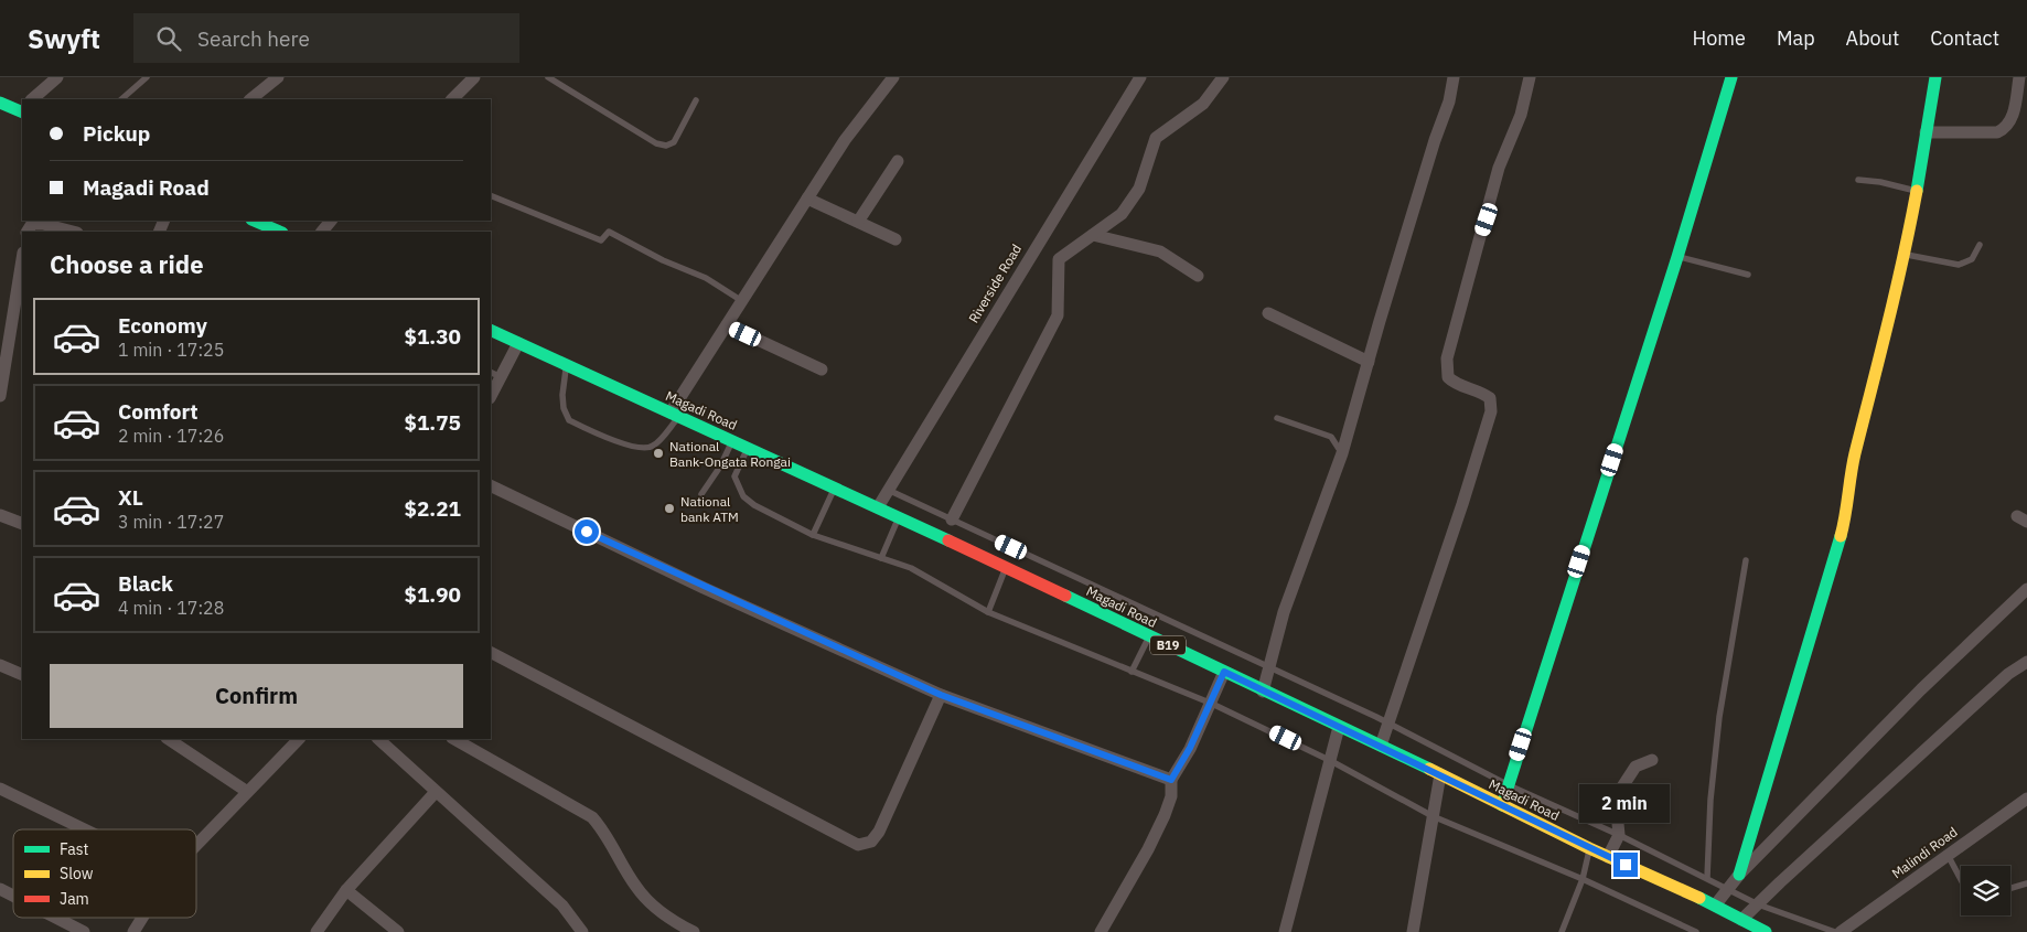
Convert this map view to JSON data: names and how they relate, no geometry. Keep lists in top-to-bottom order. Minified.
{"streets":{"main road":["Magadi Road","B19"],"street":["Riverside Road","Malindi Road"]},"crossings":[["Riverside Road","Magadi Road"]],"places":["National Bank-Ongata Rongai","National bank ATM"],"legend":["Fast","Slow","Jam"],"page":{"header":"Swyft","search":"Search here","nav":["Home","Map","About","Contact"],"banner":["Pickup","Magadi Road"],"heading":"Choose a ride","list":[{"name":"Economy","note":"1 min · 17:25","value":"$1.30"},{"name":"Comfort","note":"2 min · 17:26","value":"$1.75"},{"name":"XL","note":"3 min · 17:27","value":"$2.21"},{"name":"Black","note":"4 min · 17:28","value":"$1.90"}],"buttons":"Confirm","bubble":"2 min"}}
